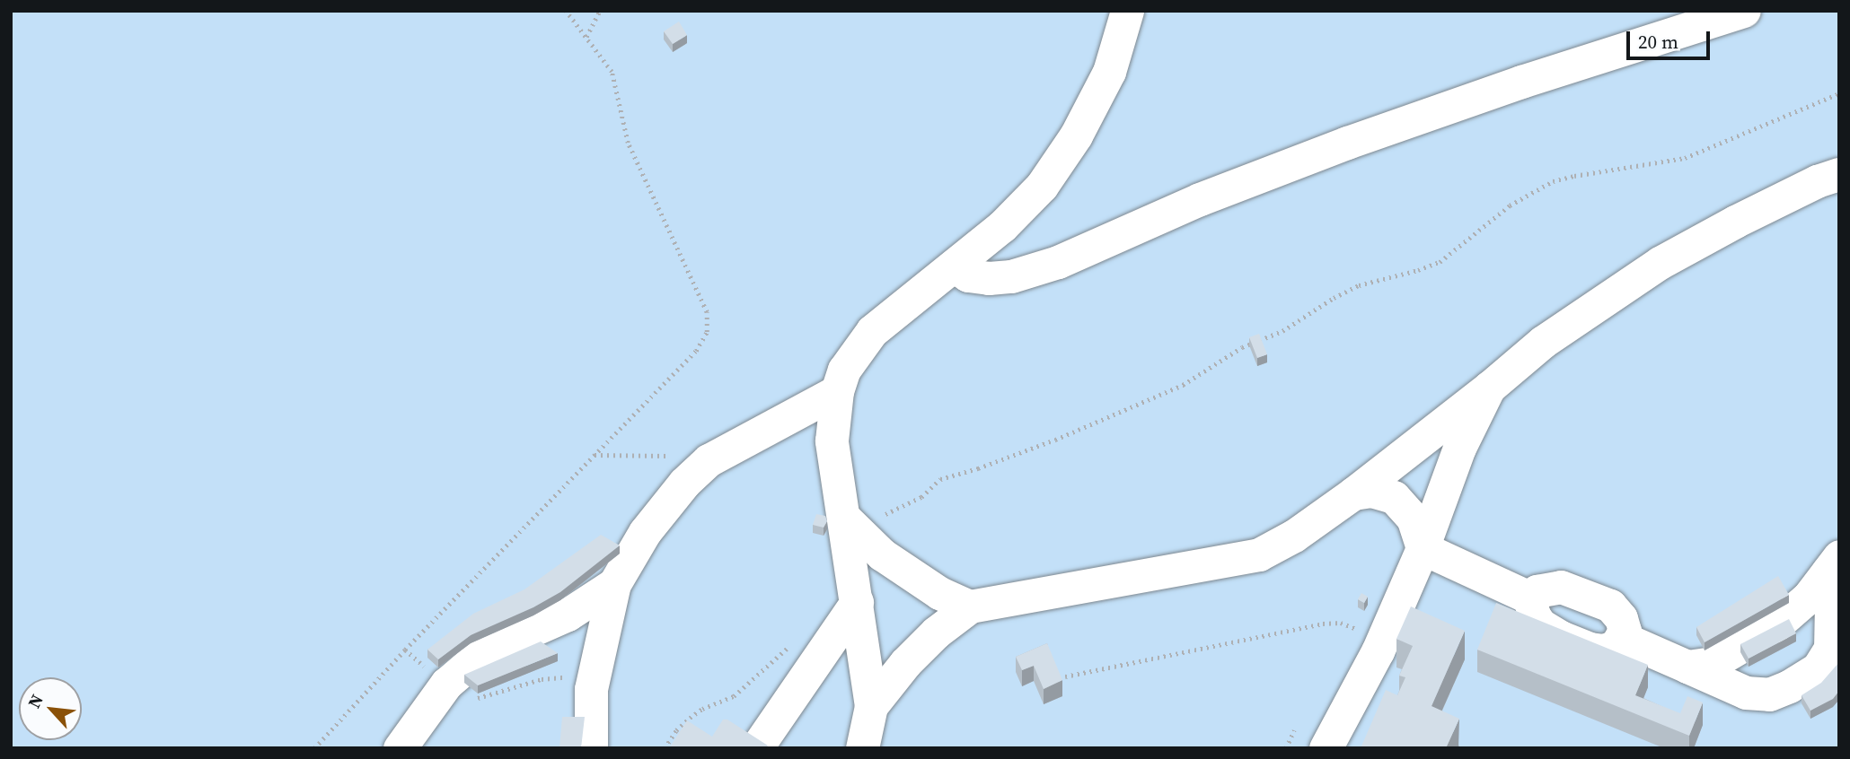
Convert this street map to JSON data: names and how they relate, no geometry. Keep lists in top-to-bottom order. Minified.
{"scale_bar":"20 m","north":"top left"}
